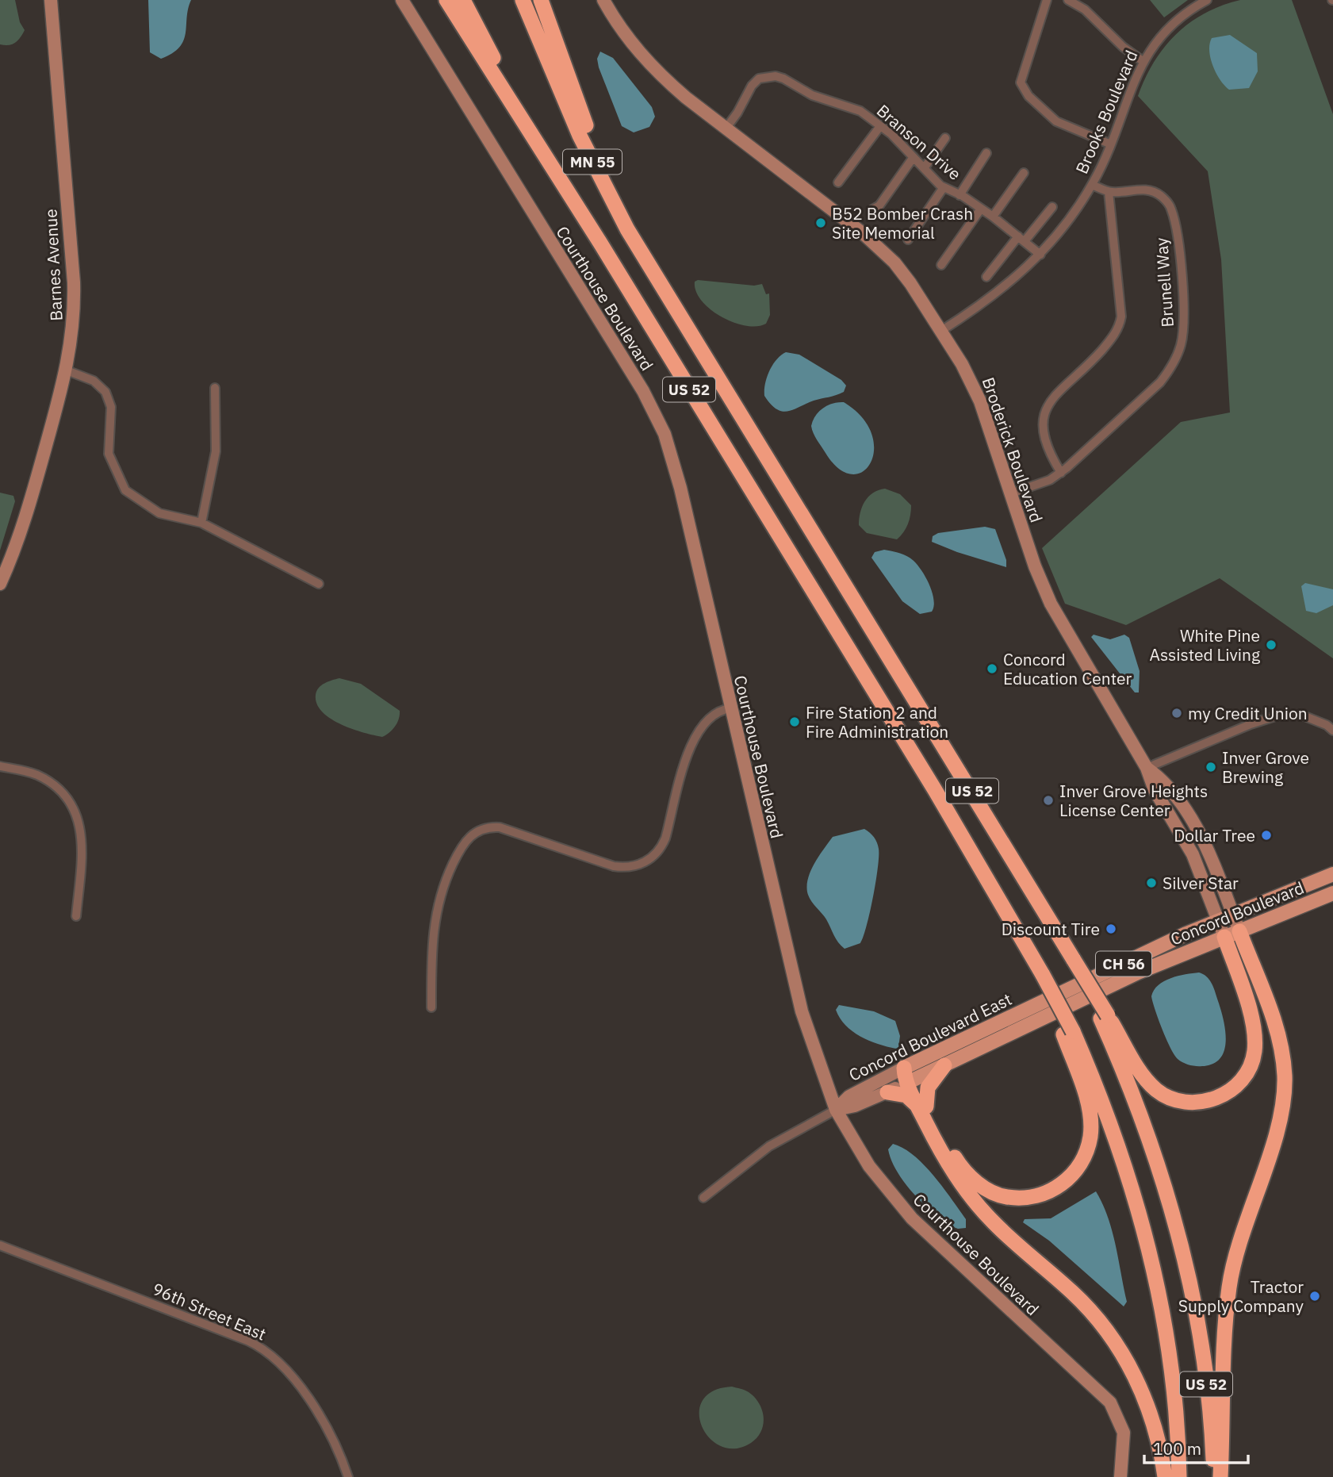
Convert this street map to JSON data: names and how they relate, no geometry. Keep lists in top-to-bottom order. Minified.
{"streets":{"highway":["MN 55","US 52"],"main road":["Concord Boulevard","CH 56","Concord Boulevard East"],"street":["Brooks Boulevard","Branson Drive","Barnes Avenue","Brunell Way","Courthouse Boulevard","Broderick Boulevard","96th Street East"]},"crossings":[["Brooks Boulevard","Branson Drive"],["Brooks Boulevard","Brunell Way"],["Brooks Boulevard","Broderick Boulevard"],["Branson Drive","Broderick Boulevard"],["MN 55","US 52"],["Brunell Way","Broderick Boulevard"],["Courthouse Boulevard","Concord Boulevard East"],["Broderick Boulevard","Concord Boulevard"],["Concord Boulevard","Concord Boulevard East"]],"places":["B52 Bomber Crash Site Memorial","White Pine Assisted Living","Concord Education Center","my Credit Union","Fire Station 2 and Fire Administration","Inver Grove Brewing","Inver Grove Heights License Center","Dollar Tree","Silver Star","Discount Tire","Tractor Supply Company"],"scale_bar":"100 m"}
